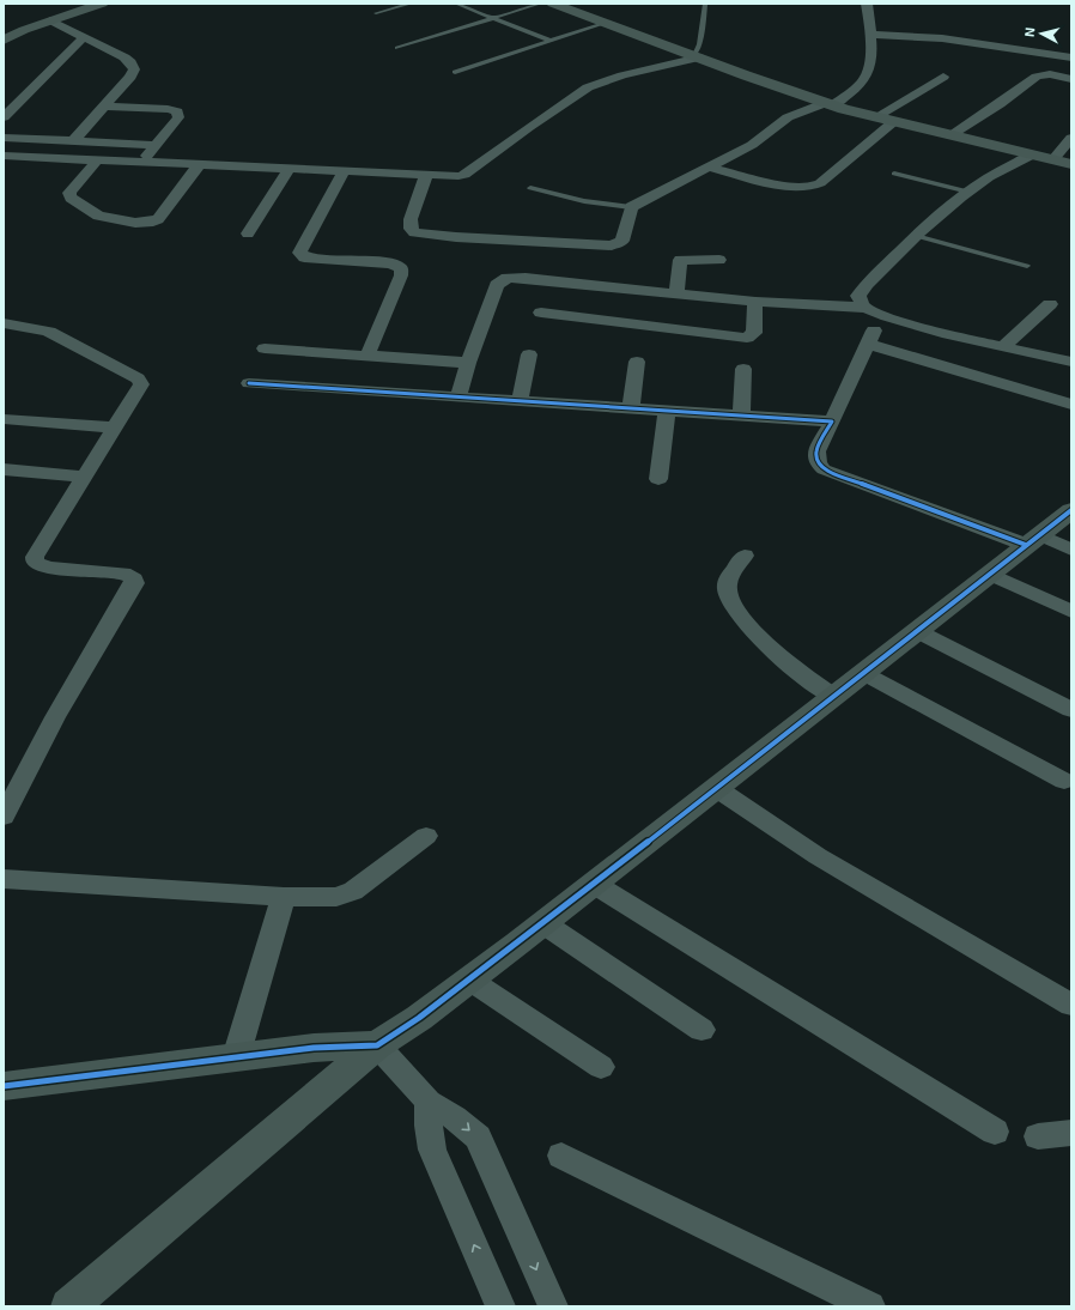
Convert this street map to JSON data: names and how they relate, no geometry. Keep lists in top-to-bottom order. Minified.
{"north":"left"}
